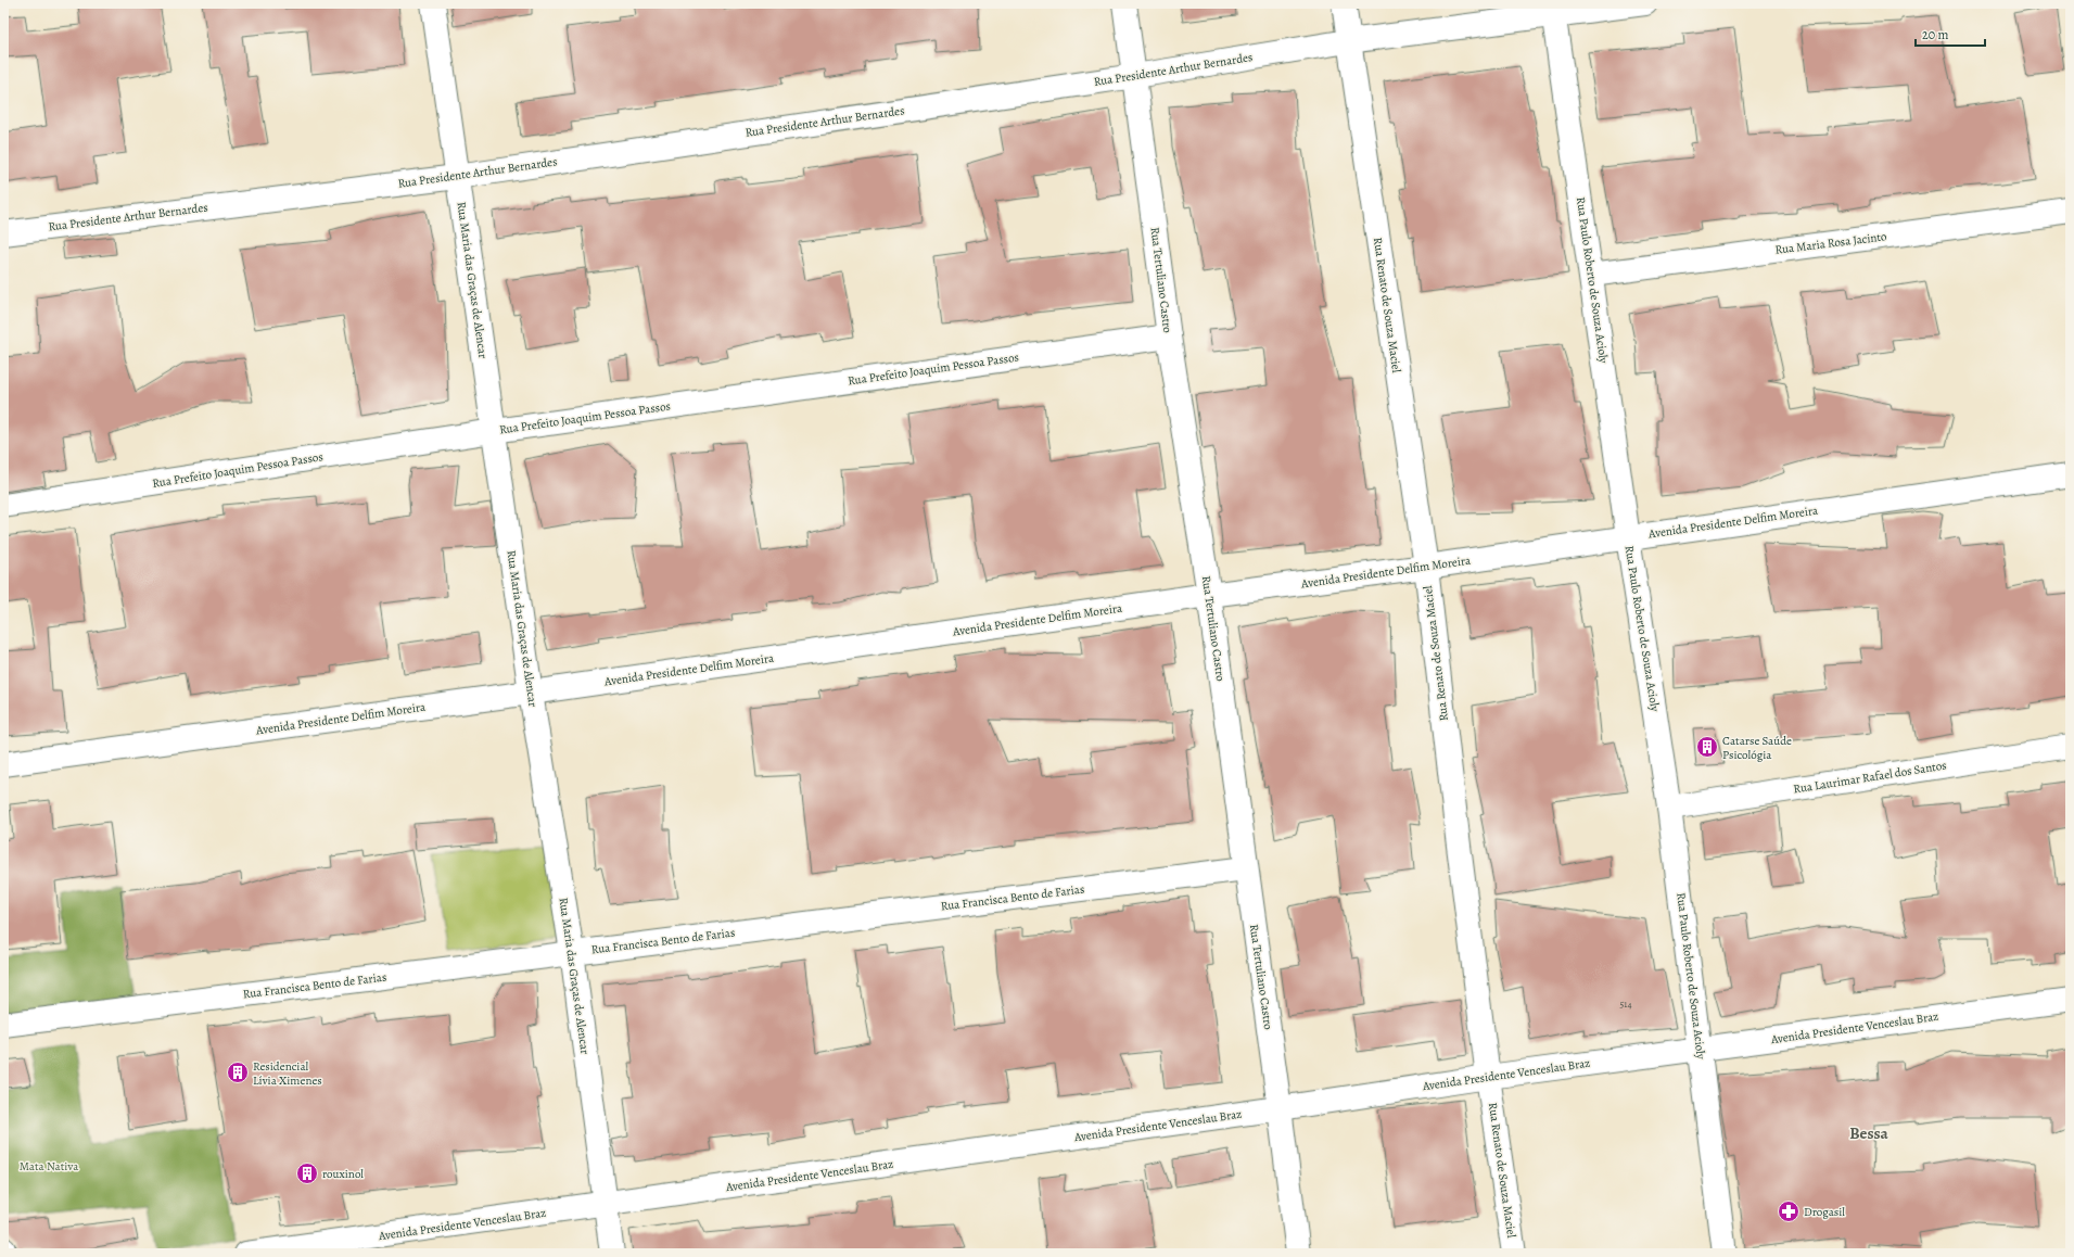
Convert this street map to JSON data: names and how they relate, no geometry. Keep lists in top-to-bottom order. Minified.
{"streets":{"street":["Rua Presidente Arthur Bernardes","Rua Maria Rosa Jacinto","Rua Maria das Graças de Alencar","Rua Tertuliano Castro","Rua Paulo Roberto de Souza Acioly","Rua Renato de Souza Maciel","Rua Prefeito Joaquim Pessoa Passos","Avenida Presidente Delfim Moreira","Rua Laurimar Rafael dos Santos","Rua Francisca Bento de Farias","Avenida Presidente Venceslau Braz"]},"crossings":[["Rua Presidente Arthur Bernardes","Rua Maria das Graças de Alencar"],["Rua Presidente Arthur Bernardes","Rua Tertuliano Castro"],["Rua Presidente Arthur Bernardes","Rua Paulo Roberto de Souza Acioly"],["Rua Presidente Arthur Bernardes","Rua Renato de Souza Maciel"],["Rua Maria Rosa Jacinto","Rua Paulo Roberto de Souza Acioly"],["Rua Maria das Graças de Alencar","Rua Prefeito Joaquim Pessoa Passos"],["Rua Maria das Graças de Alencar","Avenida Presidente Delfim Moreira"],["Rua Maria das Graças de Alencar","Rua Francisca Bento de Farias"],["Rua Maria das Graças de Alencar","Avenida Presidente Venceslau Braz"],["Rua Tertuliano Castro","Rua Prefeito Joaquim Pessoa Passos"],["Rua Tertuliano Castro","Avenida Presidente Delfim Moreira"],["Rua Tertuliano Castro","Rua Francisca Bento de Farias"],["Rua Tertuliano Castro","Avenida Presidente Venceslau Braz"],["Rua Paulo Roberto de Souza Acioly","Avenida Presidente Delfim Moreira"],["Rua Paulo Roberto de Souza Acioly","Rua Laurimar Rafael dos Santos"],["Rua Paulo Roberto de Souza Acioly","Avenida Presidente Venceslau Braz"],["Rua Renato de Souza Maciel","Avenida Presidente Delfim Moreira"],["Rua Renato de Souza Maciel","Avenida Presidente Venceslau Braz"]],"districts":["Bessa"],"parks":["Mata Nativa"],"places":{"building":["Catarse Saúde Psicológia","Residencial Lívia Ximenes","rouxinol"],"pharmacy":["Drogasil"]},"house_numbers":["514"],"scale_bar":"20 m"}
